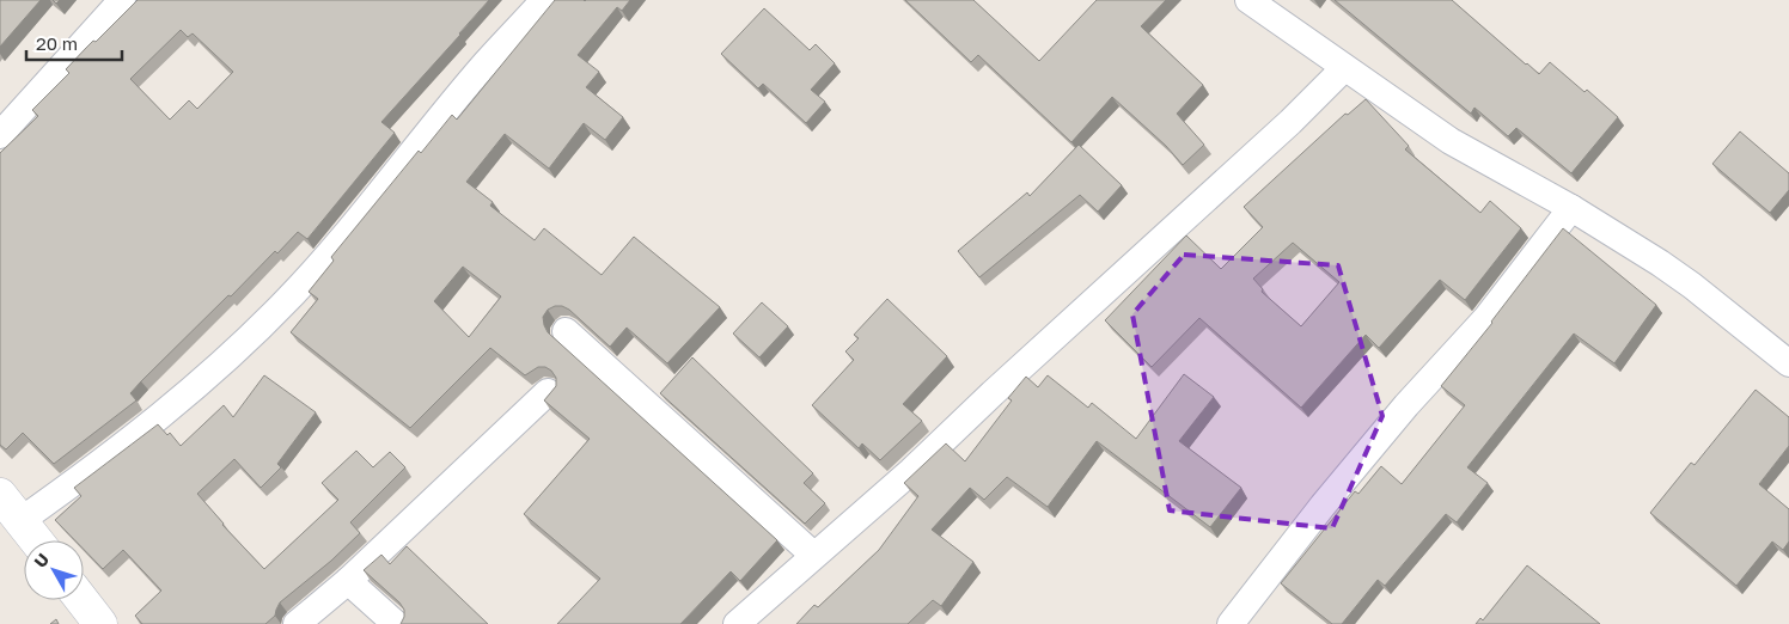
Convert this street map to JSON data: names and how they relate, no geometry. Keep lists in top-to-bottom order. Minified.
{"scale_bar":"20 m","north":"top left"}
